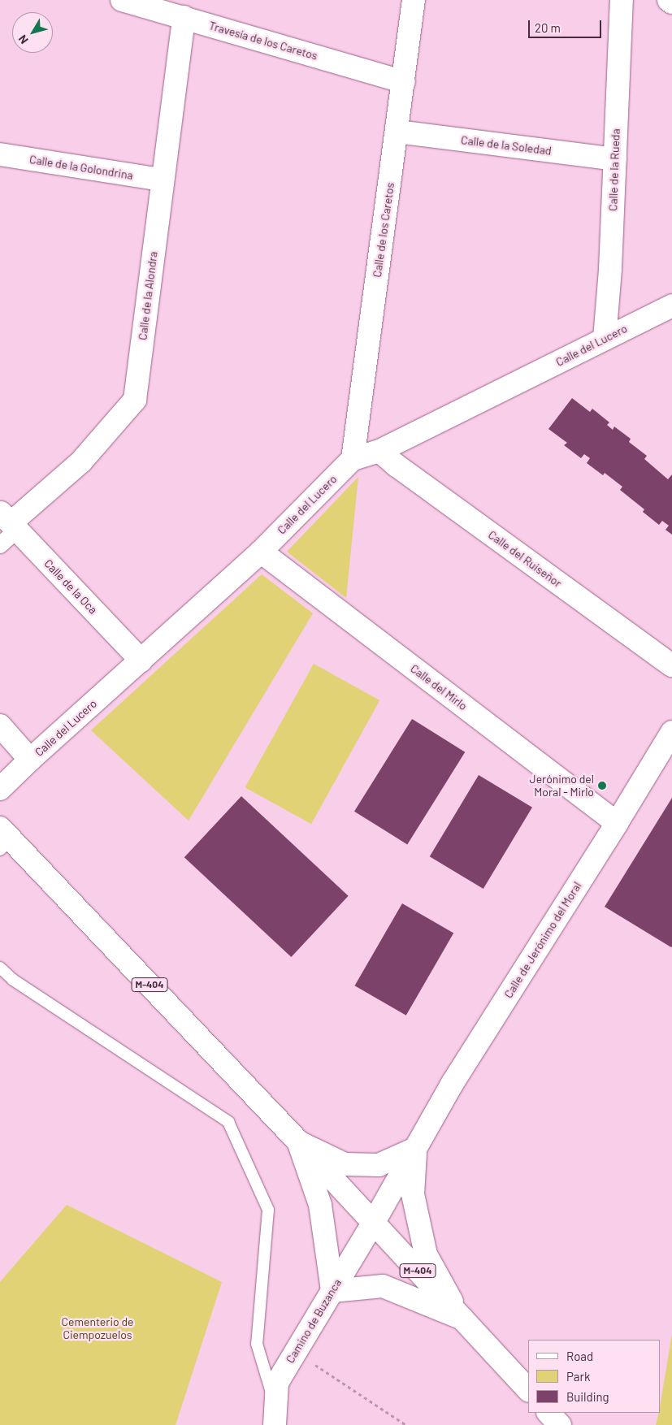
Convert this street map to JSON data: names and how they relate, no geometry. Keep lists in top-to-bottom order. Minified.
{"streets":{"street":["Travesía de los Caretos","Calle de la Soledad","Calle de la Golondrina","Calle de la Rueda","Calle de los Caretos","Calle de la Alondra","Calle del Lucero","Calle del Ruiseñor","Calle de la Oca","Calle del Mirlo","Calle de Jerónimo del Moral","M-404","Camino de Buzanca"]},"crossings":[["Travesía de los Caretos","Calle de los Caretos"],["Travesía de los Caretos","Calle de la Alondra"],["Calle de la Soledad","Calle de la Rueda"],["Calle de la Soledad","Calle de los Caretos"],["Calle de la Golondrina","Calle de la Alondra"],["Calle de la Rueda","Calle del Lucero"],["Calle de los Caretos","Calle del Lucero"],["Calle de la Alondra","Calle de la Oca"],["Calle del Lucero","Calle del Ruiseñor"],["Calle del Lucero","Calle de la Oca"],["Calle del Lucero","Calle del Mirlo"],["Calle del Mirlo","Calle de Jerónimo del Moral"],["Calle de Jerónimo del Moral","M-404"],["Calle de Jerónimo del Moral","Camino de Buzanca"],["M-404","Camino de Buzanca"]],"parks":["Cementerio de Ciempozuelos"],"places":["Jerónimo del Moral - Mirlo"],"legend":["Road","Park","Building"],"scale_bar":"20 m","north":"bottom left"}
